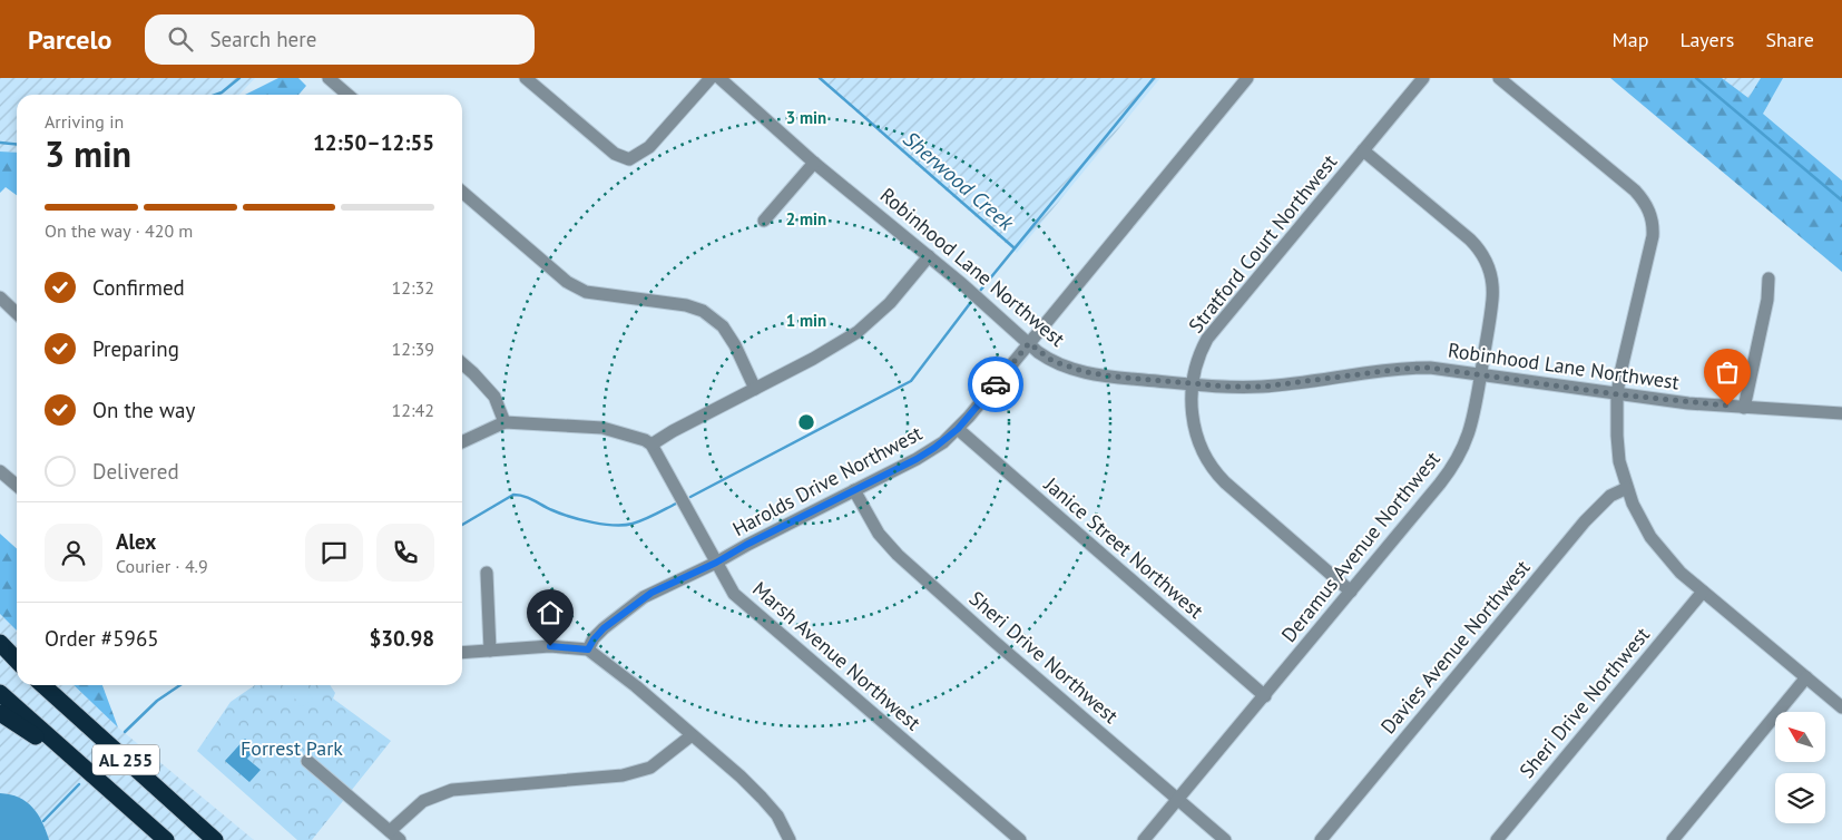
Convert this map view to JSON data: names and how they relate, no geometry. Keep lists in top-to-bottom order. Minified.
{"streets":{"highway":["AL 255"],"street":["Stratford Court Northwest","Robinhood Lane Northwest","Harolds Drive Northwest","Deramus Avenue Northwest","Janice Street Northwest","Davies Avenue Northwest","Marsh Avenue Northwest","Sheri Drive Northwest"]},"crossings":[["Stratford Court Northwest","Robinhood Lane Northwest"],["Stratford Court Northwest","Deramus Avenue Northwest"],["Robinhood Lane Northwest","Harolds Drive Northwest"],["Robinhood Lane Northwest","Deramus Avenue Northwest"],["Harolds Drive Northwest","Janice Street Northwest"],["Harolds Drive Northwest","Marsh Avenue Northwest"],["Harolds Drive Northwest","Sheri Drive Northwest"],["Deramus Avenue Northwest","Janice Street Northwest"],["Deramus Avenue Northwest","Sheri Drive Northwest"]],"water":["Sherwood Creek"],"parks":["Forrest Park"],"north":"top left","page":{"header":"Parcelo","search":"Search here","nav":["Map","Layers","Share"],"heading":["3 min","Arriving in","12:50–12:55"],"panel":["Alex","Courier · 4.9","Order #5965","$30.98"],"bar":"On the way · 420 m","list":[["Confirmed","12:32"],["Preparing","12:39"],["On the way","12:42"],"Delivered"]},"rings":["3 min","2 min","1 min"]}
